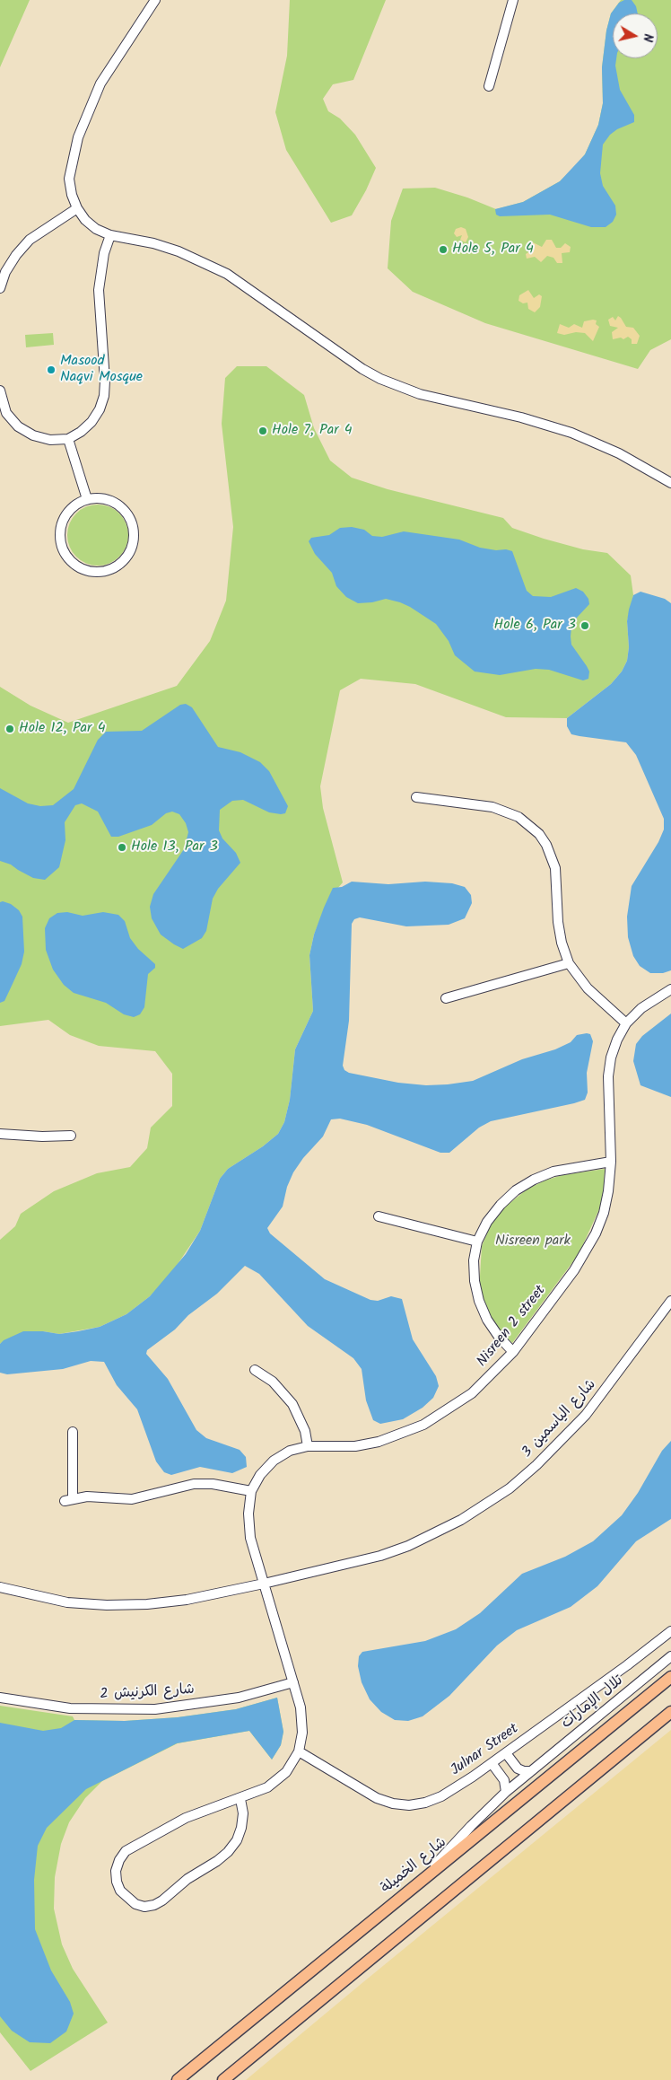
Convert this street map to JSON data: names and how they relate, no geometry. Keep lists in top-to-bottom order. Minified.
{"streets":{"main road":["شارع الخميلة"],"street":["Nisreen 2 street","شارع الياسمين 3","شارع الكرنيش 2","تلال الإمارات","Julnar Street"]},"crossings":[["Nisreen 2 street","شارع الياسمين 3"],["Nisreen 2 street","شارع الكرنيش 2"],["Nisreen 2 street","Julnar Street"],["تلال الإمارات","شارع الخميلة"]],"parks":["Nisreen park"],"places":["Hole 5, Par 4","Masood Naqvi Mosque","Hole 7, Par 4","Hole 6, Par 3","Hole 12, Par 4","Hole 13, Par 3"],"north":"right"}
